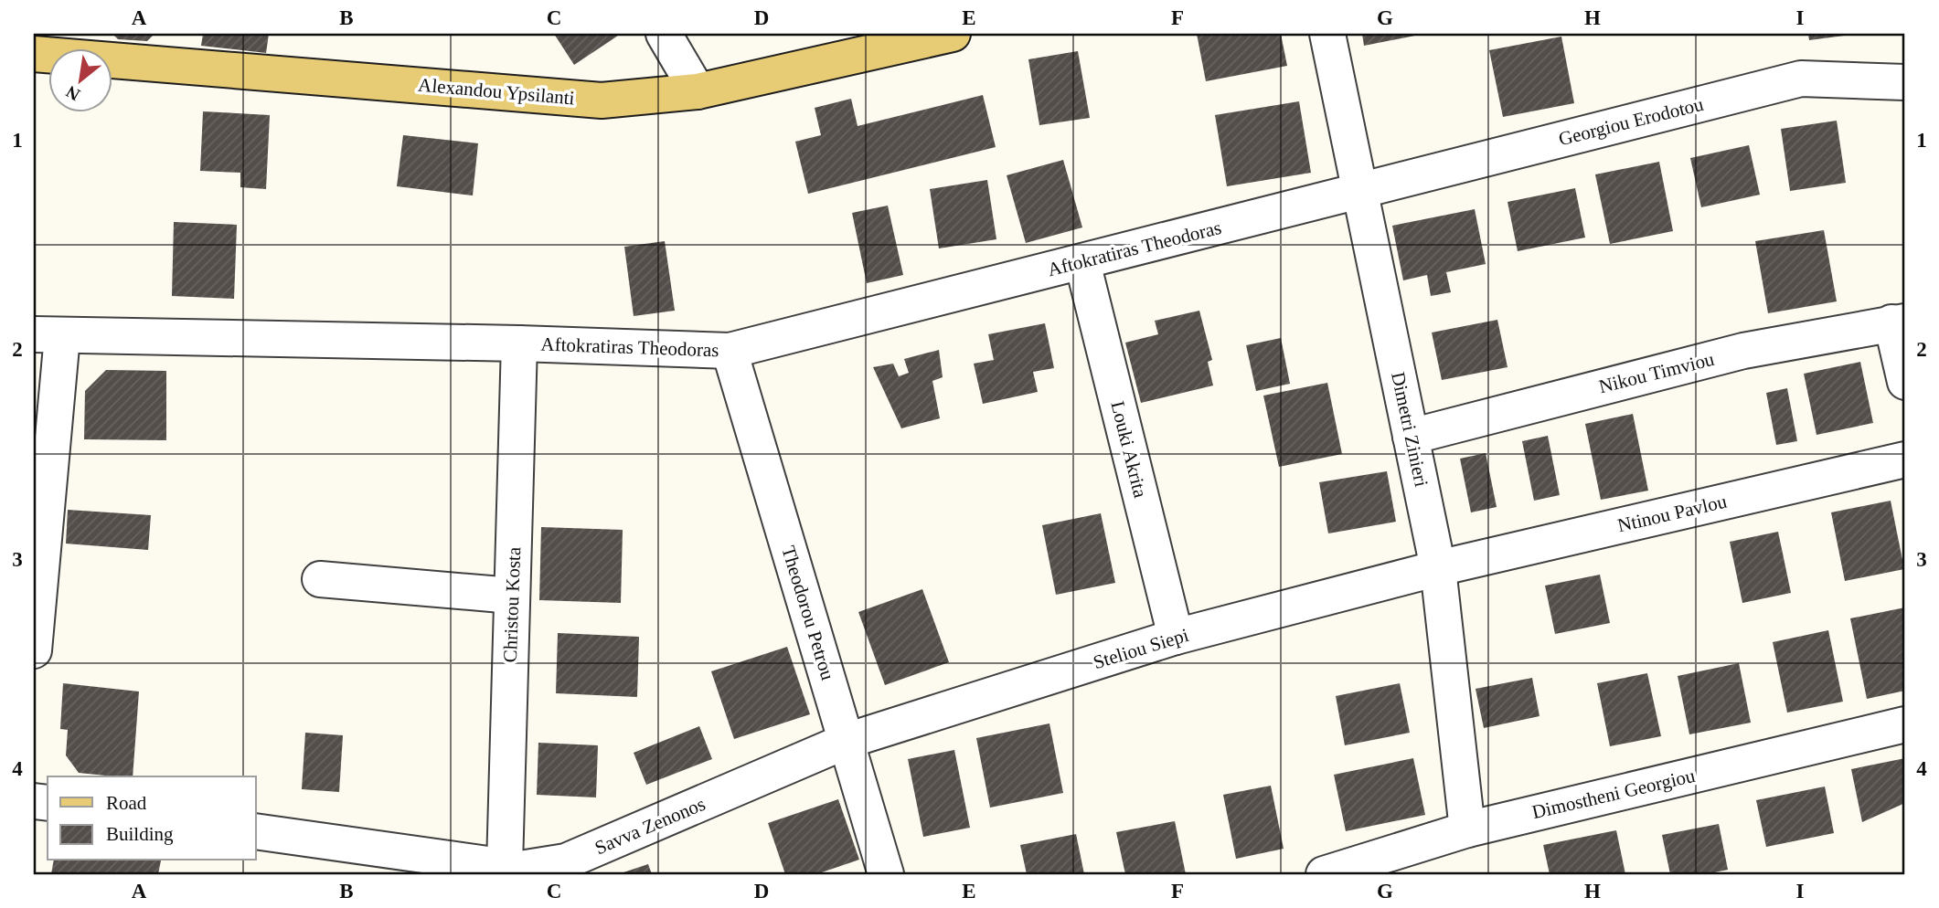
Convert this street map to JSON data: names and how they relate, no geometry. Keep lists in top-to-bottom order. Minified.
{"streets":{"main road":["Alexandou Ypsilanti"],"street":["Georgiou Erodotou","Aftokratiras Theodoras","Nikou Timviou","Dimetri Zinieri","Louki Akrita","Ntinou Pavlou","Christou Kosta","Theodorou Petrou","Steliou Siepi","Dimostheni Georgiou","Savva Zenonos"]},"crossings":[["Georgiou Erodotou","Aftokratiras Theodoras"],["Georgiou Erodotou","Dimetri Zinieri"],["Aftokratiras Theodoras","Dimetri Zinieri"],["Aftokratiras Theodoras","Louki Akrita"],["Aftokratiras Theodoras","Christou Kosta"],["Aftokratiras Theodoras","Theodorou Petrou"],["Nikou Timviou","Dimetri Zinieri"],["Dimetri Zinieri","Ntinou Pavlou"],["Dimetri Zinieri","Steliou Siepi"],["Dimetri Zinieri","Dimostheni Georgiou"],["Louki Akrita","Steliou Siepi"],["Ntinou Pavlou","Steliou Siepi"],["Christou Kosta","Savva Zenonos"],["Theodorou Petrou","Steliou Siepi"],["Theodorou Petrou","Savva Zenonos"],["Steliou Siepi","Savva Zenonos"]],"legend":["Road","Building"],"north":"bottom left","grid":{"columns":["A","B","C","D","E","F","G","H","I"],"rows":["1","2","3","4"]}}
